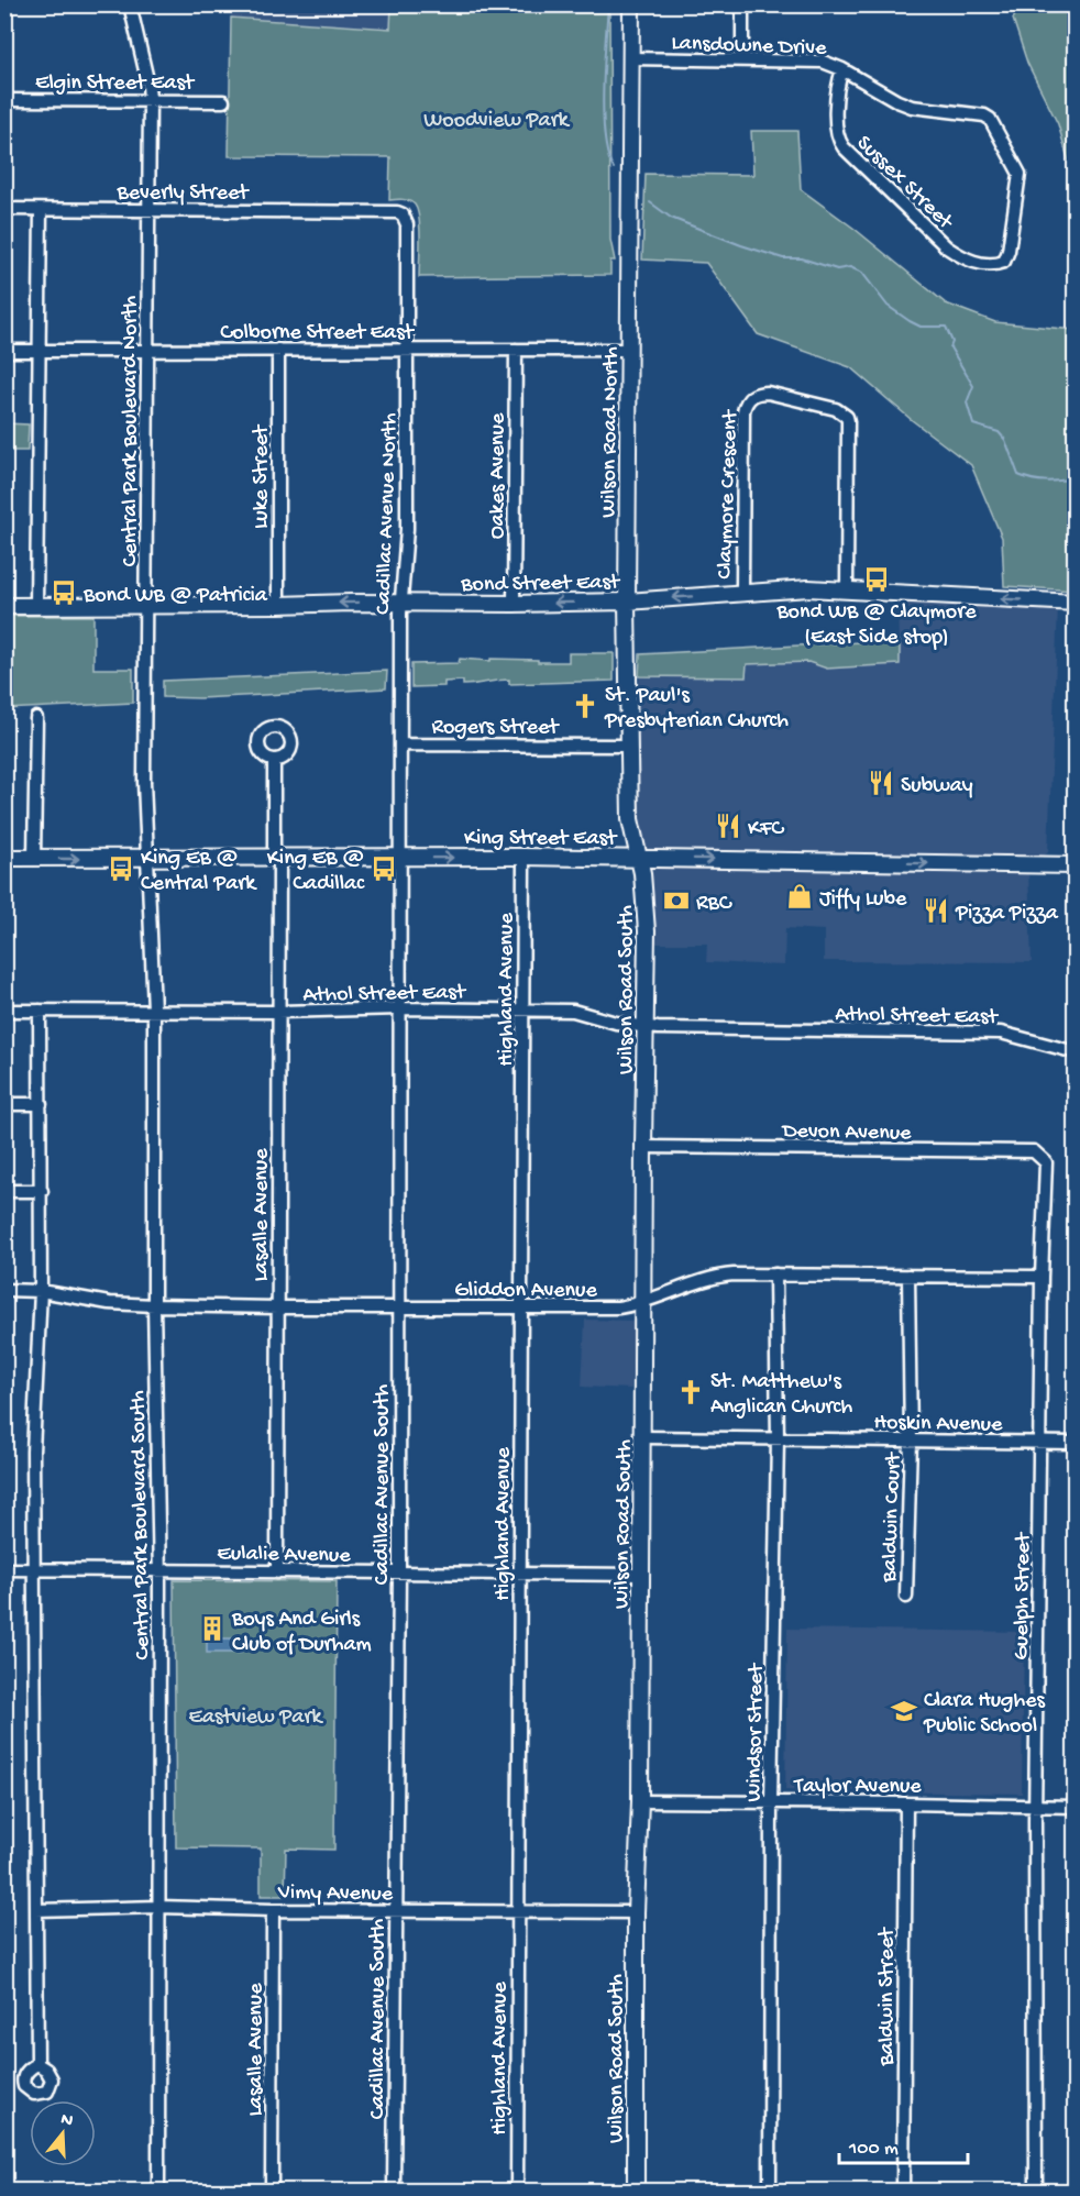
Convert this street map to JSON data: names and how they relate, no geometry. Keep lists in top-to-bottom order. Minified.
{"streets":{"main road":["Wilson Road North","Bond Street East","King Street East","Wilson Road South"],"street":["Lansdowne Drive","Elgin Street East","Sussex Street","Beverly Street","Colborne Street East","Central Park Boulevard North","Oakes Avenue","Luke Street","Claymore Crescent","Cadillac Avenue North","Rogers Street","Highland Avenue","Athol Street East","Devon Avenue","Lasalle Avenue","Gliddon Avenue","Hoskin Avenue","Cadillac Avenue South","Baldwin Court","Central Park Boulevard South","Eulalie Avenue","Guelph Street","Windsor Street","Taylor Avenue","Vimy Avenue","Baldwin Street"]},"crossings":[["Lansdowne Drive","Sussex Street"],["Lansdowne Drive","Wilson Road North"],["Elgin Street East","Central Park Boulevard North"],["Beverly Street","Central Park Boulevard North"],["Beverly Street","Cadillac Avenue North"],["Colborne Street East","Central Park Boulevard North"],["Colborne Street East","Wilson Road North"],["Colborne Street East","Oakes Avenue"],["Colborne Street East","Luke Street"],["Colborne Street East","Cadillac Avenue North"],["Central Park Boulevard North","Bond Street East"],["Central Park Boulevard North","King Street East"],["Central Park Boulevard North","Central Park Boulevard South"],["Wilson Road North","Bond Street East"],["Wilson Road North","Rogers Street"],["Wilson Road North","King Street East"],["Wilson Road North","Wilson Road South"],["Oakes Avenue","Bond Street East"],["Luke Street","Bond Street East"],["Claymore Crescent","Bond Street East"],["Cadillac Avenue North","Bond Street East"],["Cadillac Avenue North","Rogers Street"],["Cadillac Avenue North","King Street East"],["Cadillac Avenue North","Cadillac Avenue South"],["King Street East","Highland Avenue"],["King Street East","Wilson Road South"],["King Street East","Lasalle Avenue"],["King Street East","Cadillac Avenue South"],["King Street East","Central Park Boulevard South"],["Highland Avenue","Athol Street East"],["Highland Avenue","Gliddon Avenue"],["Highland Avenue","Eulalie Avenue"],["Highland Avenue","Vimy Avenue"],["Wilson Road South","Athol Street East"],["Wilson Road South","Devon Avenue"],["Wilson Road South","Gliddon Avenue"],["Wilson Road South","Hoskin Avenue"],["Wilson Road South","Eulalie Avenue"],["Wilson Road South","Taylor Avenue"],["Wilson Road South","Vimy Avenue"],["Athol Street East","Lasalle Avenue"],["Athol Street East","Cadillac Avenue South"],["Athol Street East","Central Park Boulevard South"],["Devon Avenue","Guelph Street"],["Lasalle Avenue","Gliddon Avenue"],["Lasalle Avenue","Eulalie Avenue"],["Lasalle Avenue","Vimy Avenue"],["Gliddon Avenue","Cadillac Avenue South"],["Gliddon Avenue","Central Park Boulevard South"],["Gliddon Avenue","Guelph Street"],["Gliddon Avenue","Windsor Street"],["Hoskin Avenue","Baldwin Court"],["Hoskin Avenue","Guelph Street"],["Hoskin Avenue","Windsor Street"],["Cadillac Avenue South","Eulalie Avenue"],["Cadillac Avenue South","Vimy Avenue"],["Central Park Boulevard South","Eulalie Avenue"],["Central Park Boulevard South","Vimy Avenue"],["Guelph Street","Taylor Avenue"],["Windsor Street","Taylor Avenue"],["Taylor Avenue","Baldwin Street"]],"one_way":["Bond Street East","King Street East"],"parks":["Woodview Park","Eastview Park"],"places":{"bus stop":["Bond WB @ Claymore (East Side stop)","Bond WB @ Patricia","King EB @ Central Park","King EB @ Cadillac"],"church":["St. Paul's Presbyterian Church","St. Matthew's Anglican Church"],"restaurant":["Subway","KFC","Pizza Pizza"],"shop":["Jiffy Lube"],"bank":["RBC"],"building":["Boys And Girls Club of Durham"],"school or university":["Clara Hughes Public School"]},"scale_bar":"100 m","north":"top"}
